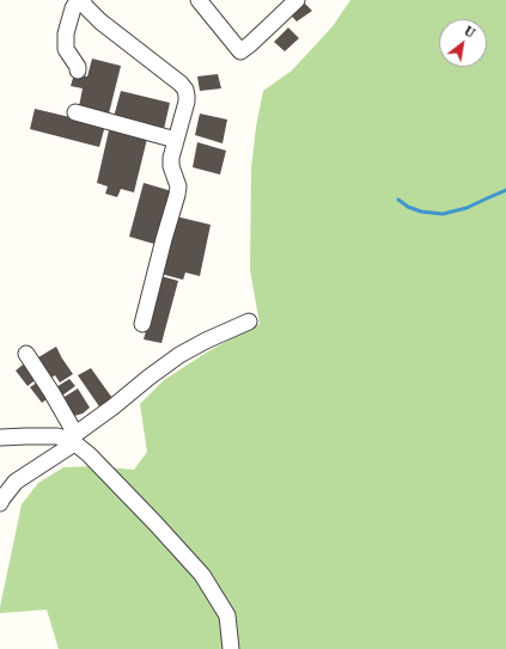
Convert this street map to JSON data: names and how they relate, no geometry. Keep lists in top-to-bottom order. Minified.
{"north":"top right"}
